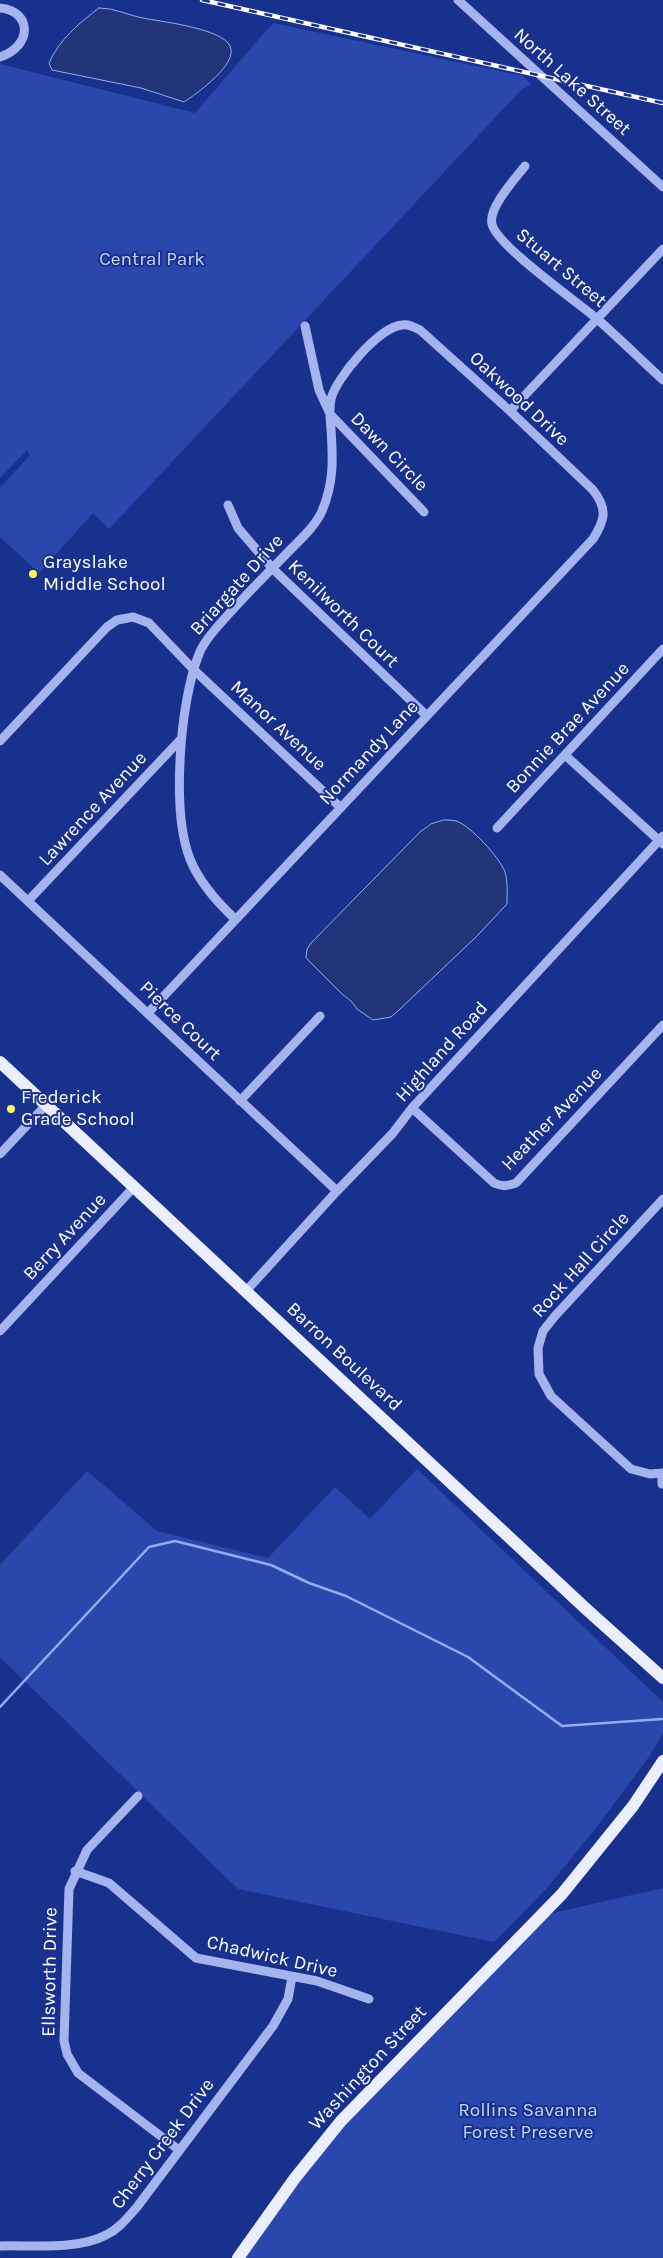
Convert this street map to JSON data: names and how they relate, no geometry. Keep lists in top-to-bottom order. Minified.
{"streets":{"main road":["Barron Boulevard","Washington Street"],"street":["North Lake Street","Stuart Street","Oakwood Drive","Dawn Circle","Briargate Drive","Kenilworth Court","Manor Avenue","Bonnie Brae Avenue","Normandy Lane","Lawrence Avenue","Pierce Court","Highland Road","Heather Avenue","Berry Avenue","Rock Hall Circle","Chadwick Drive","Ellsworth Drive","Cherry Creek Drive"]},"crossings":[["Oakwood Drive","Briargate Drive"],["Oakwood Drive","Normandy Lane"],["Dawn Circle","Briargate Drive"],["Briargate Drive","Kenilworth Court"],["Briargate Drive","Manor Avenue"],["Briargate Drive","Normandy Lane"],["Briargate Drive","Lawrence Avenue"],["Kenilworth Court","Normandy Lane"],["Manor Avenue","Normandy Lane"],["Normandy Lane","Pierce Court"],["Lawrence Avenue","Pierce Court"],["Pierce Court","Highland Road"],["Highland Road","Heather Avenue"],["Highland Road","Barron Boulevard"],["Berry Avenue","Barron Boulevard"],["Chadwick Drive","Ellsworth Drive"],["Chadwick Drive","Cherry Creek Drive"],["Ellsworth Drive","Cherry Creek Drive"]],"parks":["Central Park","Rollins Savanna Forest Preserve"],"places":["Grayslake Middle School","Frederick Grade School"]}
